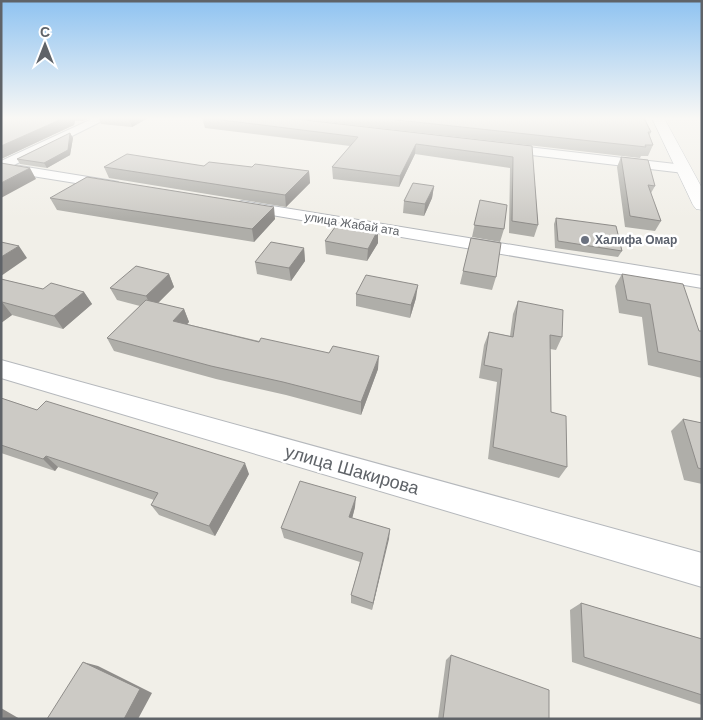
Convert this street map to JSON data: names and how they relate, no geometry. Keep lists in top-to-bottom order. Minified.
{"streets":{"street":["улица Жабай ата","улица Шакирова"]},"places":["Халифа Омар"],"north":"top"}
